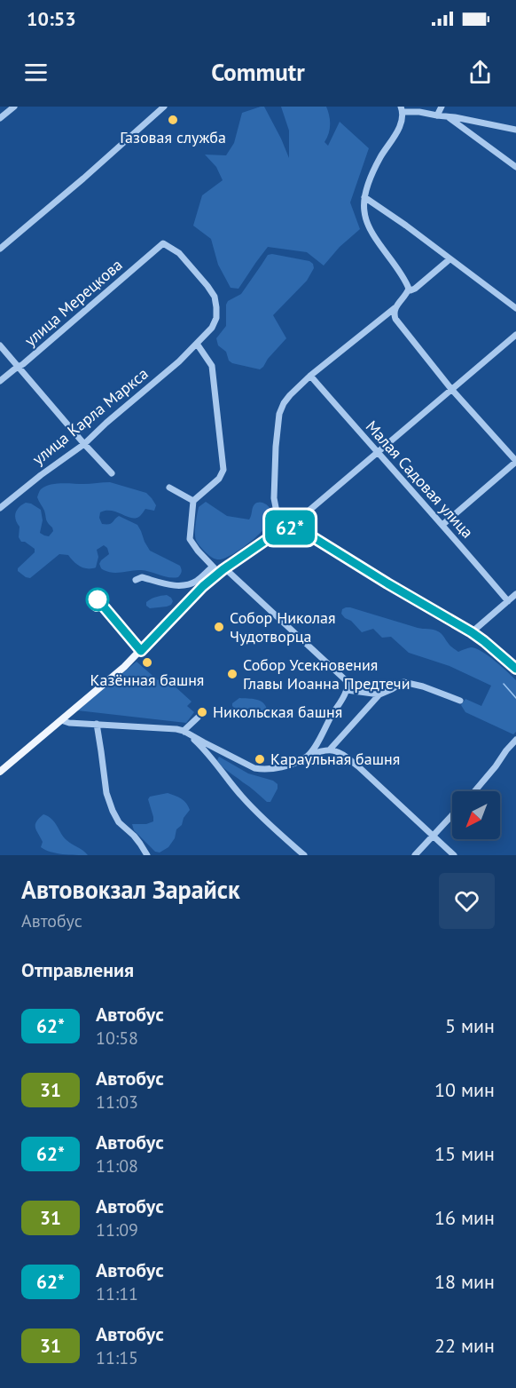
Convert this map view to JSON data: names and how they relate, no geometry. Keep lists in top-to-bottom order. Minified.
{"streets":{"street":["улица Мерецкова","улица Карла Маркса","Малая Садовая улица"]},"crossings":[["улица Мерецкова","улица Карла Маркса"]],"places":["Газовая служба","Собор Николая Чудотворца","Казённая башня","Собор Усекновения Главы Иоанна Предтечи","Никольская башня","Караульная башня"],"lines":["bus line 62*"],"north":"bottom left","page":{"status":"10:53","header":"Commutr","on_map":"62*","heading":[["Автовокзал Зарайск","Автобус"],"Отправления"],"list":[{"mark":"62*","name":"Автобус","note":"10:58","value":"5 мин"},{"mark":"31","name":"Автобус","note":"11:03","value":"10 мин"},{"mark":"62*","name":"Автобус","note":"11:08","value":"15 мин"},{"mark":"31","name":"Автобус","note":"11:09","value":"16 мин"},{"mark":"62*","name":"Автобус","note":"11:11","value":"18 мин"},{"mark":"31","name":"Автобус","note":"11:15","value":"22 мин"}]}}
